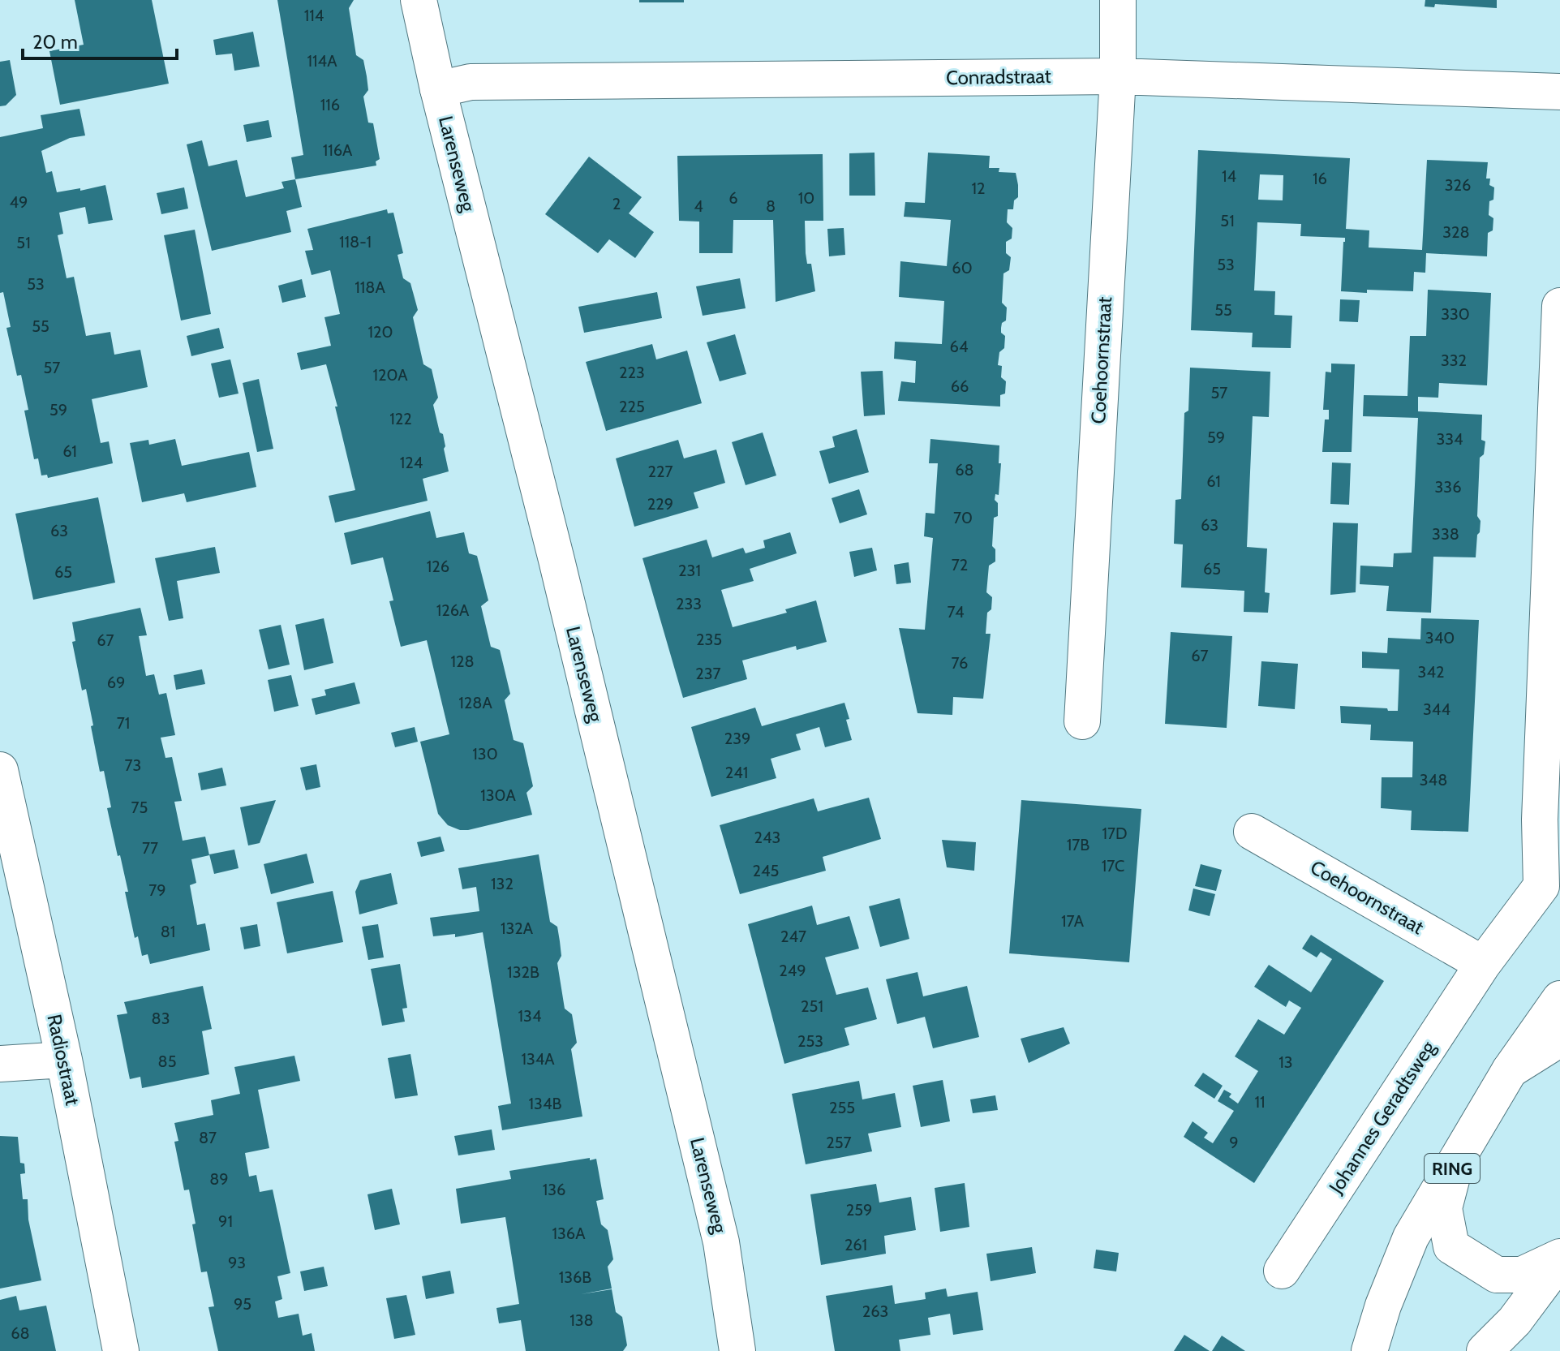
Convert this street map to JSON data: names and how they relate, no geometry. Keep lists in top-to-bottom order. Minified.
{"streets":{"street":["Conradstraat","Larenseweg","Coehoornstraat","Radiostraat","Johannes Geradtsweg","RING"]},"crossings":[["Conradstraat","Larenseweg"],["Conradstraat","Coehoornstraat"],["Coehoornstraat","Johannes Geradtsweg"]],"house_numbers":["114","114A","116","116A","14","16","326","12","6","10","49","2","4","8","51","328","118-1","51","53","60","53","118A","55","330","55","120","64","332","57","223","120A","66","57","225","59","122","59","334","61","124","68","227","61","336","229","70","63","63","338","72","126","65","231","65","233","126A","74","340","235","67","67","128","76","342","237","69","128A","344","71","239","130","73","241","348","130A","75","17D","243","17B","77","17C","245","132","79","17A","132A","81","247","249","132B","251","134","83","253","134A","85","13","11","134B","255","87","257","9","89","136","259","91","136A","261","93","136B","95","263","138","68"],"scale_bar":"20 m"}
